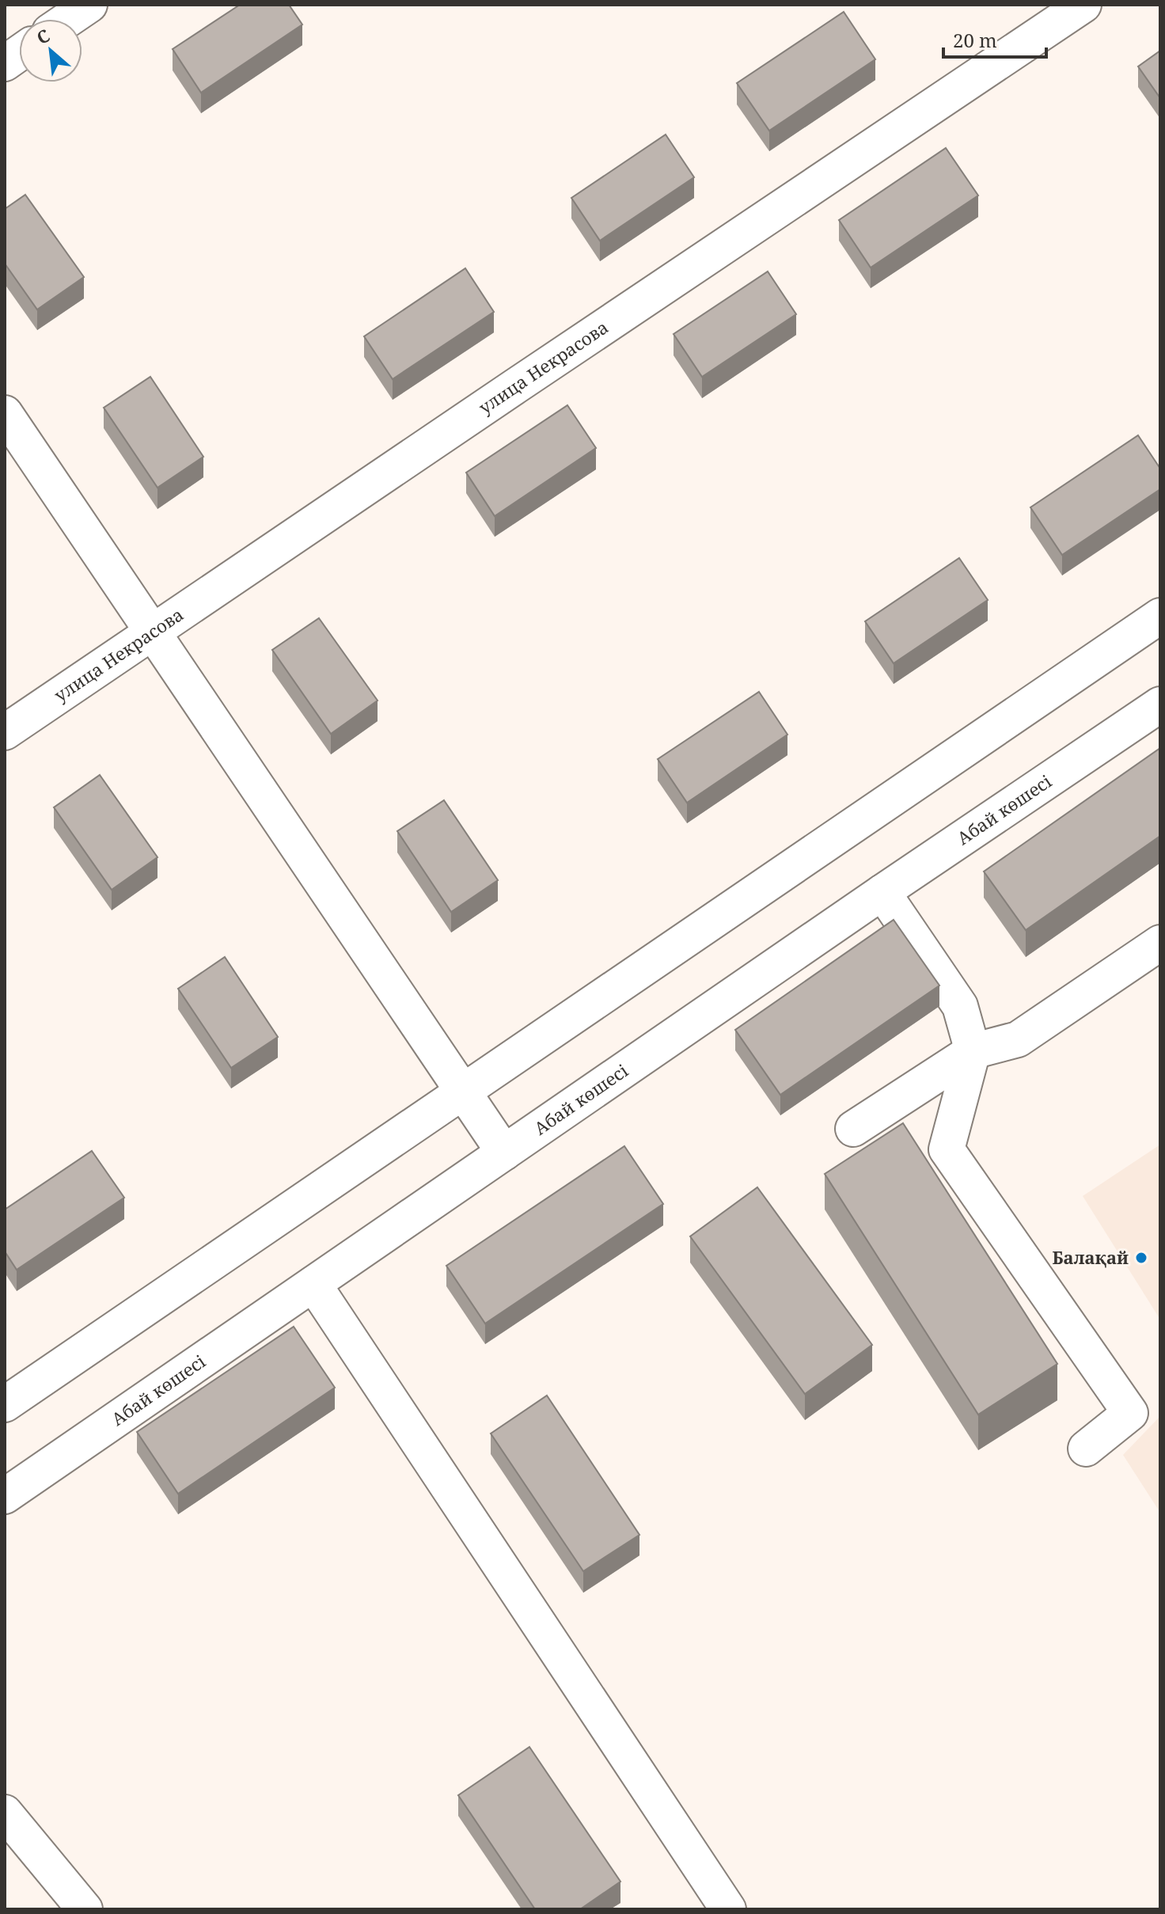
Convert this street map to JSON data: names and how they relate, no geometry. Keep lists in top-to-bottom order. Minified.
{"streets":{"street":["улица Некрасова","Абай көшесі"]},"places":["Балақай"],"scale_bar":"20 m","north":"top left"}
